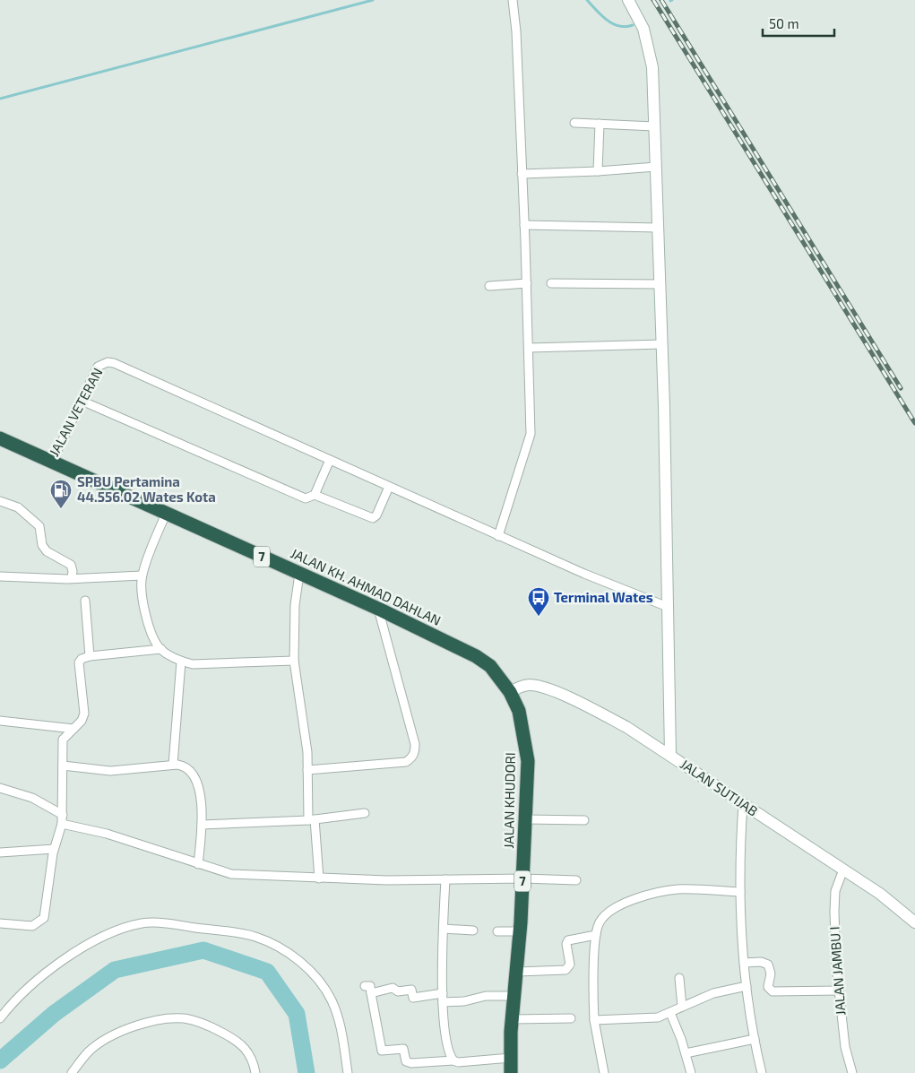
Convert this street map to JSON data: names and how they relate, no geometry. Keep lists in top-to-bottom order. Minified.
{"streets":{"highway":["7","JALAN KH. AHMAD DAHLAN","JALAN KHUDORI"],"street":["JALAN VETERAN","JALAN SUTIJAB","JALAN JAMBU I"]},"crossings":[["JALAN VETERAN","JALAN KH. AHMAD DAHLAN"],["JALAN KH. AHMAD DAHLAN","JALAN SUTIJAB"],["JALAN KH. AHMAD DAHLAN","JALAN KHUDORI"],["JALAN SUTIJAB","JALAN KHUDORI"],["JALAN SUTIJAB","JALAN JAMBU I"]],"places":{"fuel station":["SPBU Pertamina 44.556.02 Wates Kota"],"bus stop":["Terminal Wates"]},"scale_bar":"50 m"}
